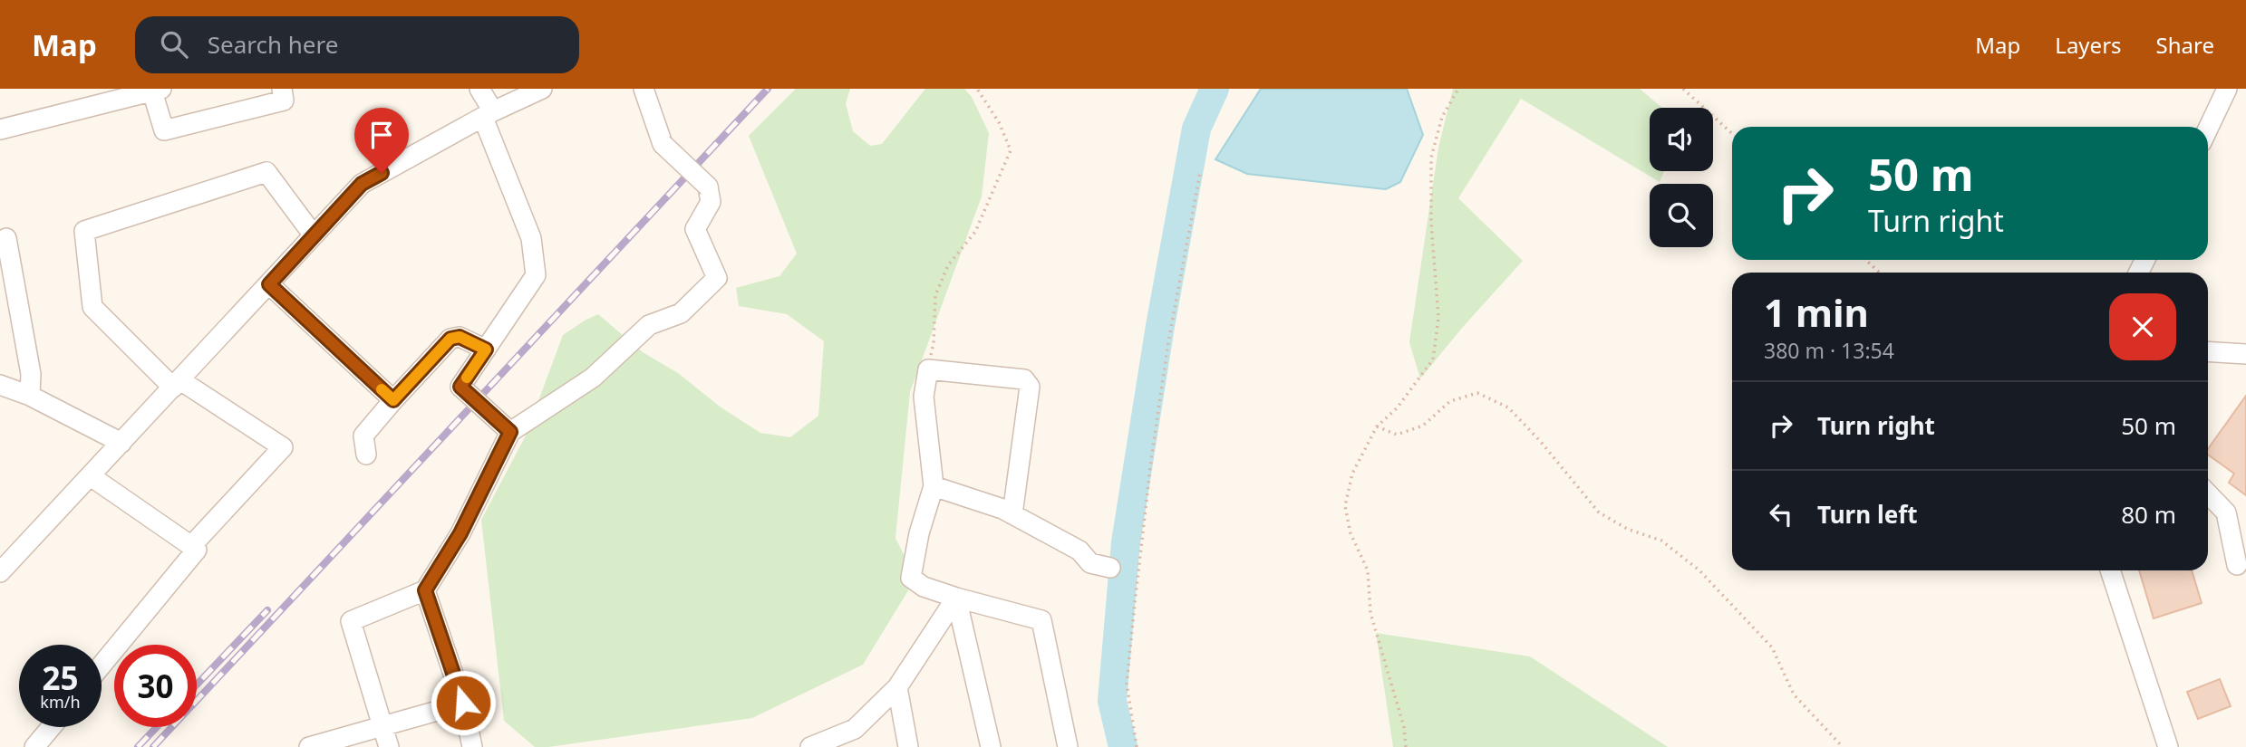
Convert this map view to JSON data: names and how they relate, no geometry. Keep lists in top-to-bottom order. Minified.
{"page":{"header":"Map","search":"Search here","nav":["Map","Layers","Share"],"turn":["50 m","Turn right"],"heading":["1 min","380 m · 13:54"],"list":[{"name":"Turn right","value":"50 m"},{"name":"Turn left","value":"80 m"}],"speed":"25 km/h","limit":"30"}}
